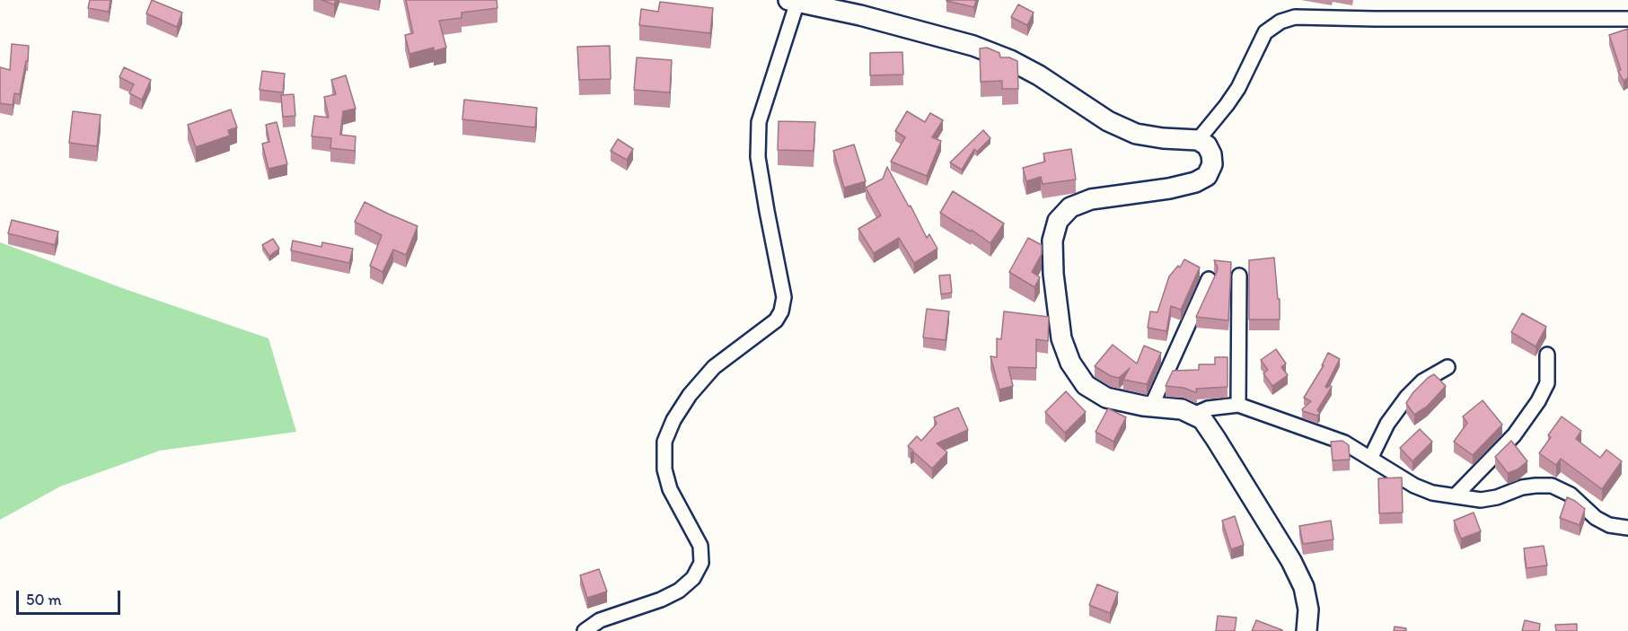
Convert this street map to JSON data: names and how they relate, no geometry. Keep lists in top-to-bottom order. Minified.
{"scale_bar":"50 m"}
